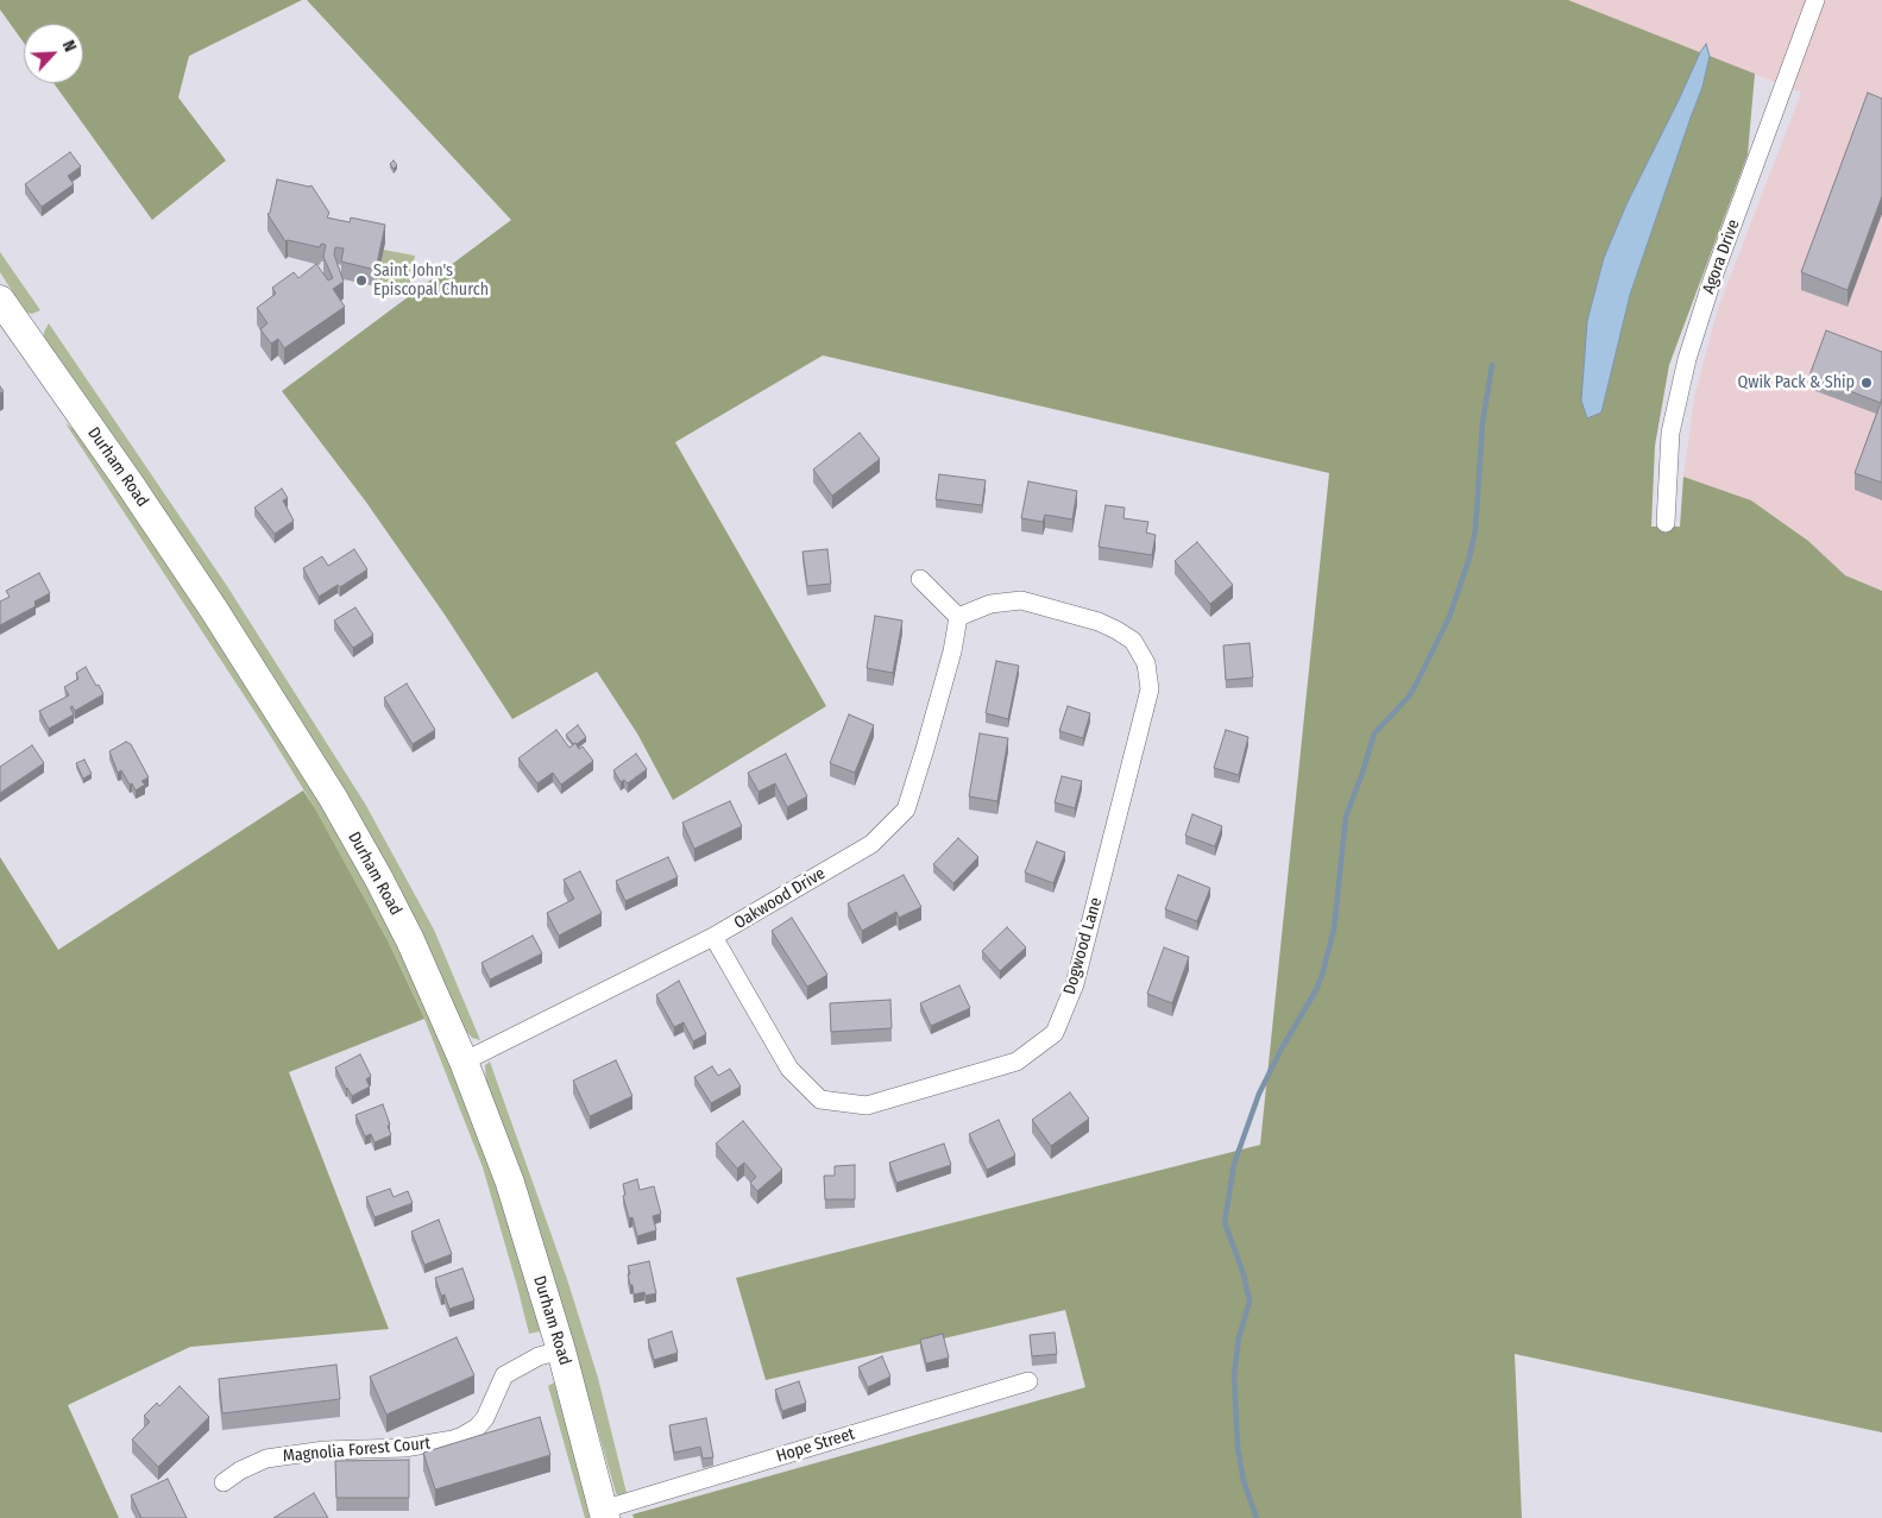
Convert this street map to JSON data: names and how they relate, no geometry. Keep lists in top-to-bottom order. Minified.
{"streets":{"main road":["Durham Road"],"street":["Agora Drive","Oakwood Drive","Dogwood Lane","Hope Street","Magnolia Forest Court"]},"crossings":[["Durham Road","Oakwood Drive"],["Durham Road","Hope Street"],["Durham Road","Magnolia Forest Court"],["Oakwood Drive","Dogwood Lane"]],"places":["Saint John's Episcopal Church","Qwik Pack & Ship"],"north":"top right"}
